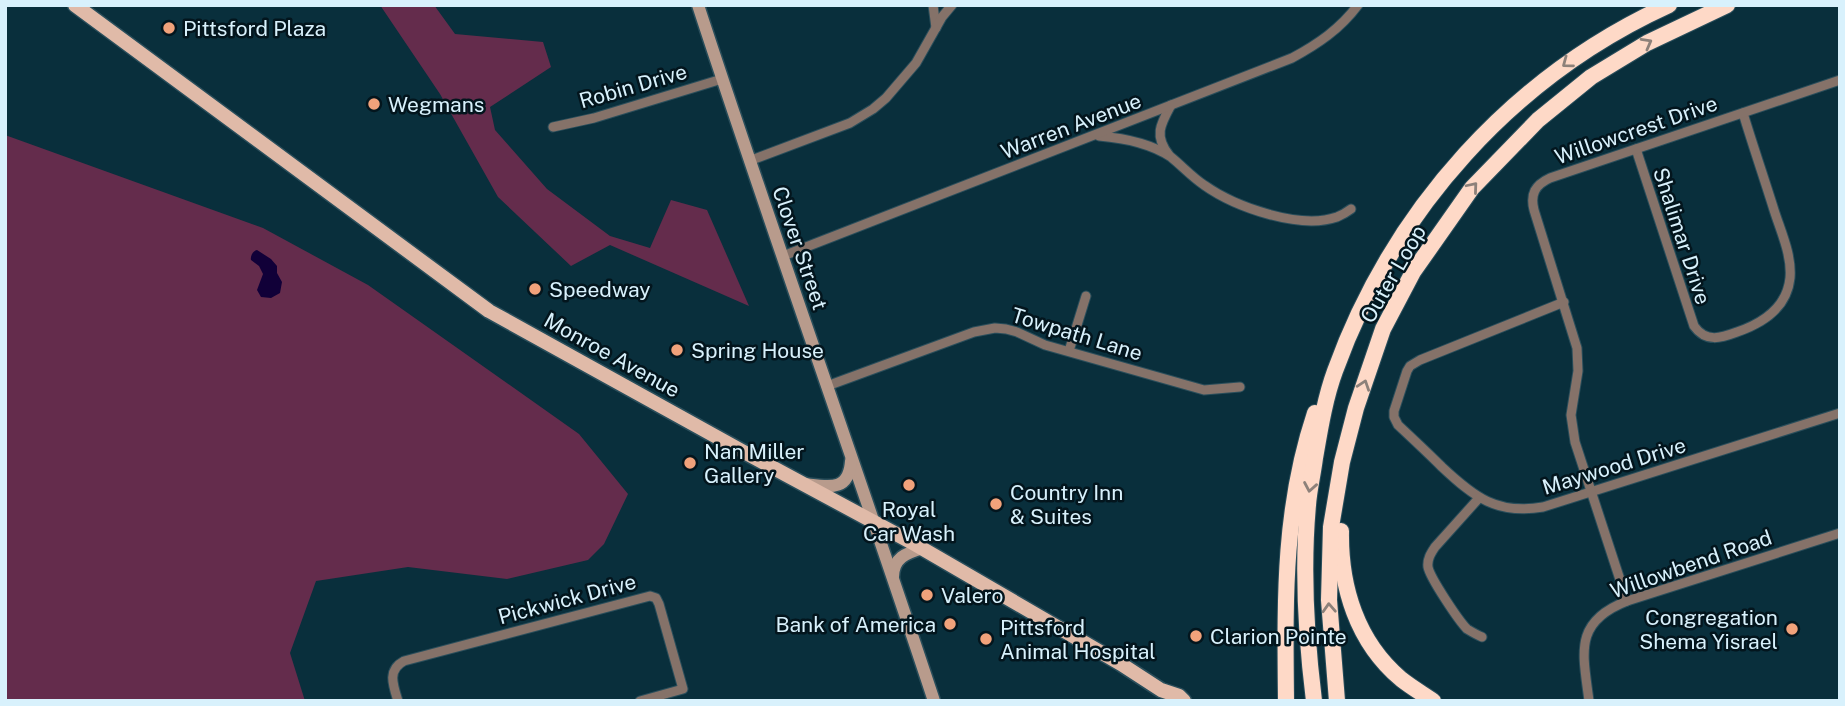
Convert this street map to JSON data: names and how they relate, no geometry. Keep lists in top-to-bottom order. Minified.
{"streets":{"highway":["Outer Loop"],"main road":["Clover Street","Monroe Avenue"],"street":["Robin Drive","Warren Avenue","Willowcrest Drive","Shalimar Drive","Towpath Lane","Maywood Drive","Willowbend Road","Pickwick Drive"]},"crossings":[["Robin Drive","Clover Street"],["Warren Avenue","Clover Street"],["Willowcrest Drive","Shalimar Drive"],["Willowcrest Drive","Maywood Drive"],["Willowcrest Drive","Willowbend Road"],["Clover Street","Towpath Lane"],["Clover Street","Monroe Avenue"]],"places":["Pittsford Plaza","Wegmans","Speedway","Spring House","Nan Miller Gallery","Royal Car Wash","Country Inn & Suites","Valero","Bank of America","Congregation Shema Yisrael","Clarion Pointe","Pittsford Animal Hospital"]}
